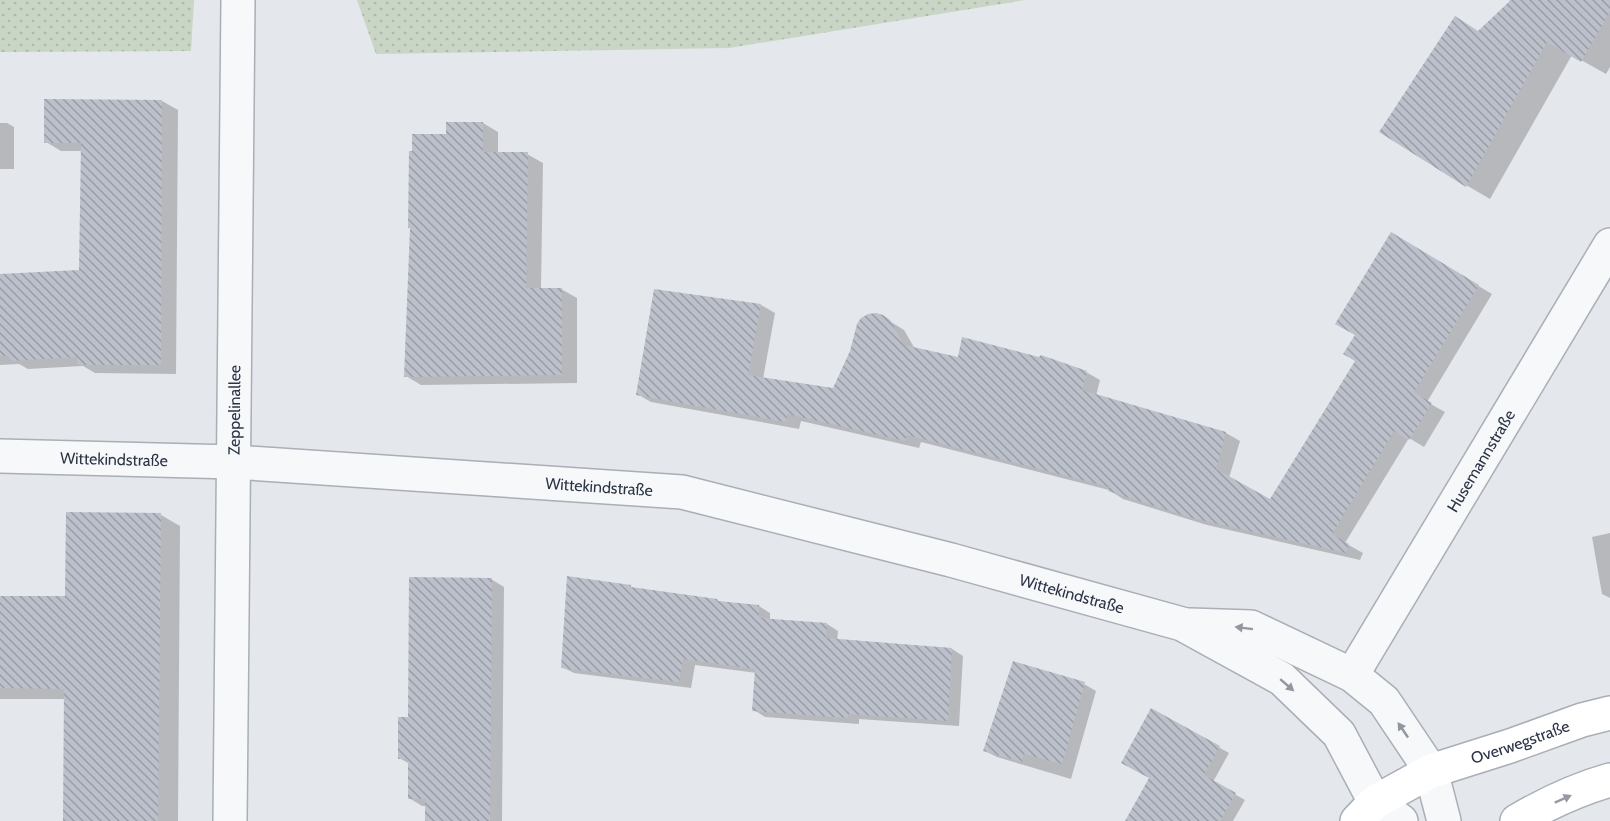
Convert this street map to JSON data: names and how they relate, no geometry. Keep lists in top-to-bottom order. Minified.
{"streets":{"main road":["Overwegstraße"],"street":["Zeppelinallee","Wittekindstraße","Husemannstraße"]},"crossings":[["Zeppelinallee","Wittekindstraße"],["Wittekindstraße","Husemannstraße"],["Wittekindstraße","Overwegstraße"]]}
